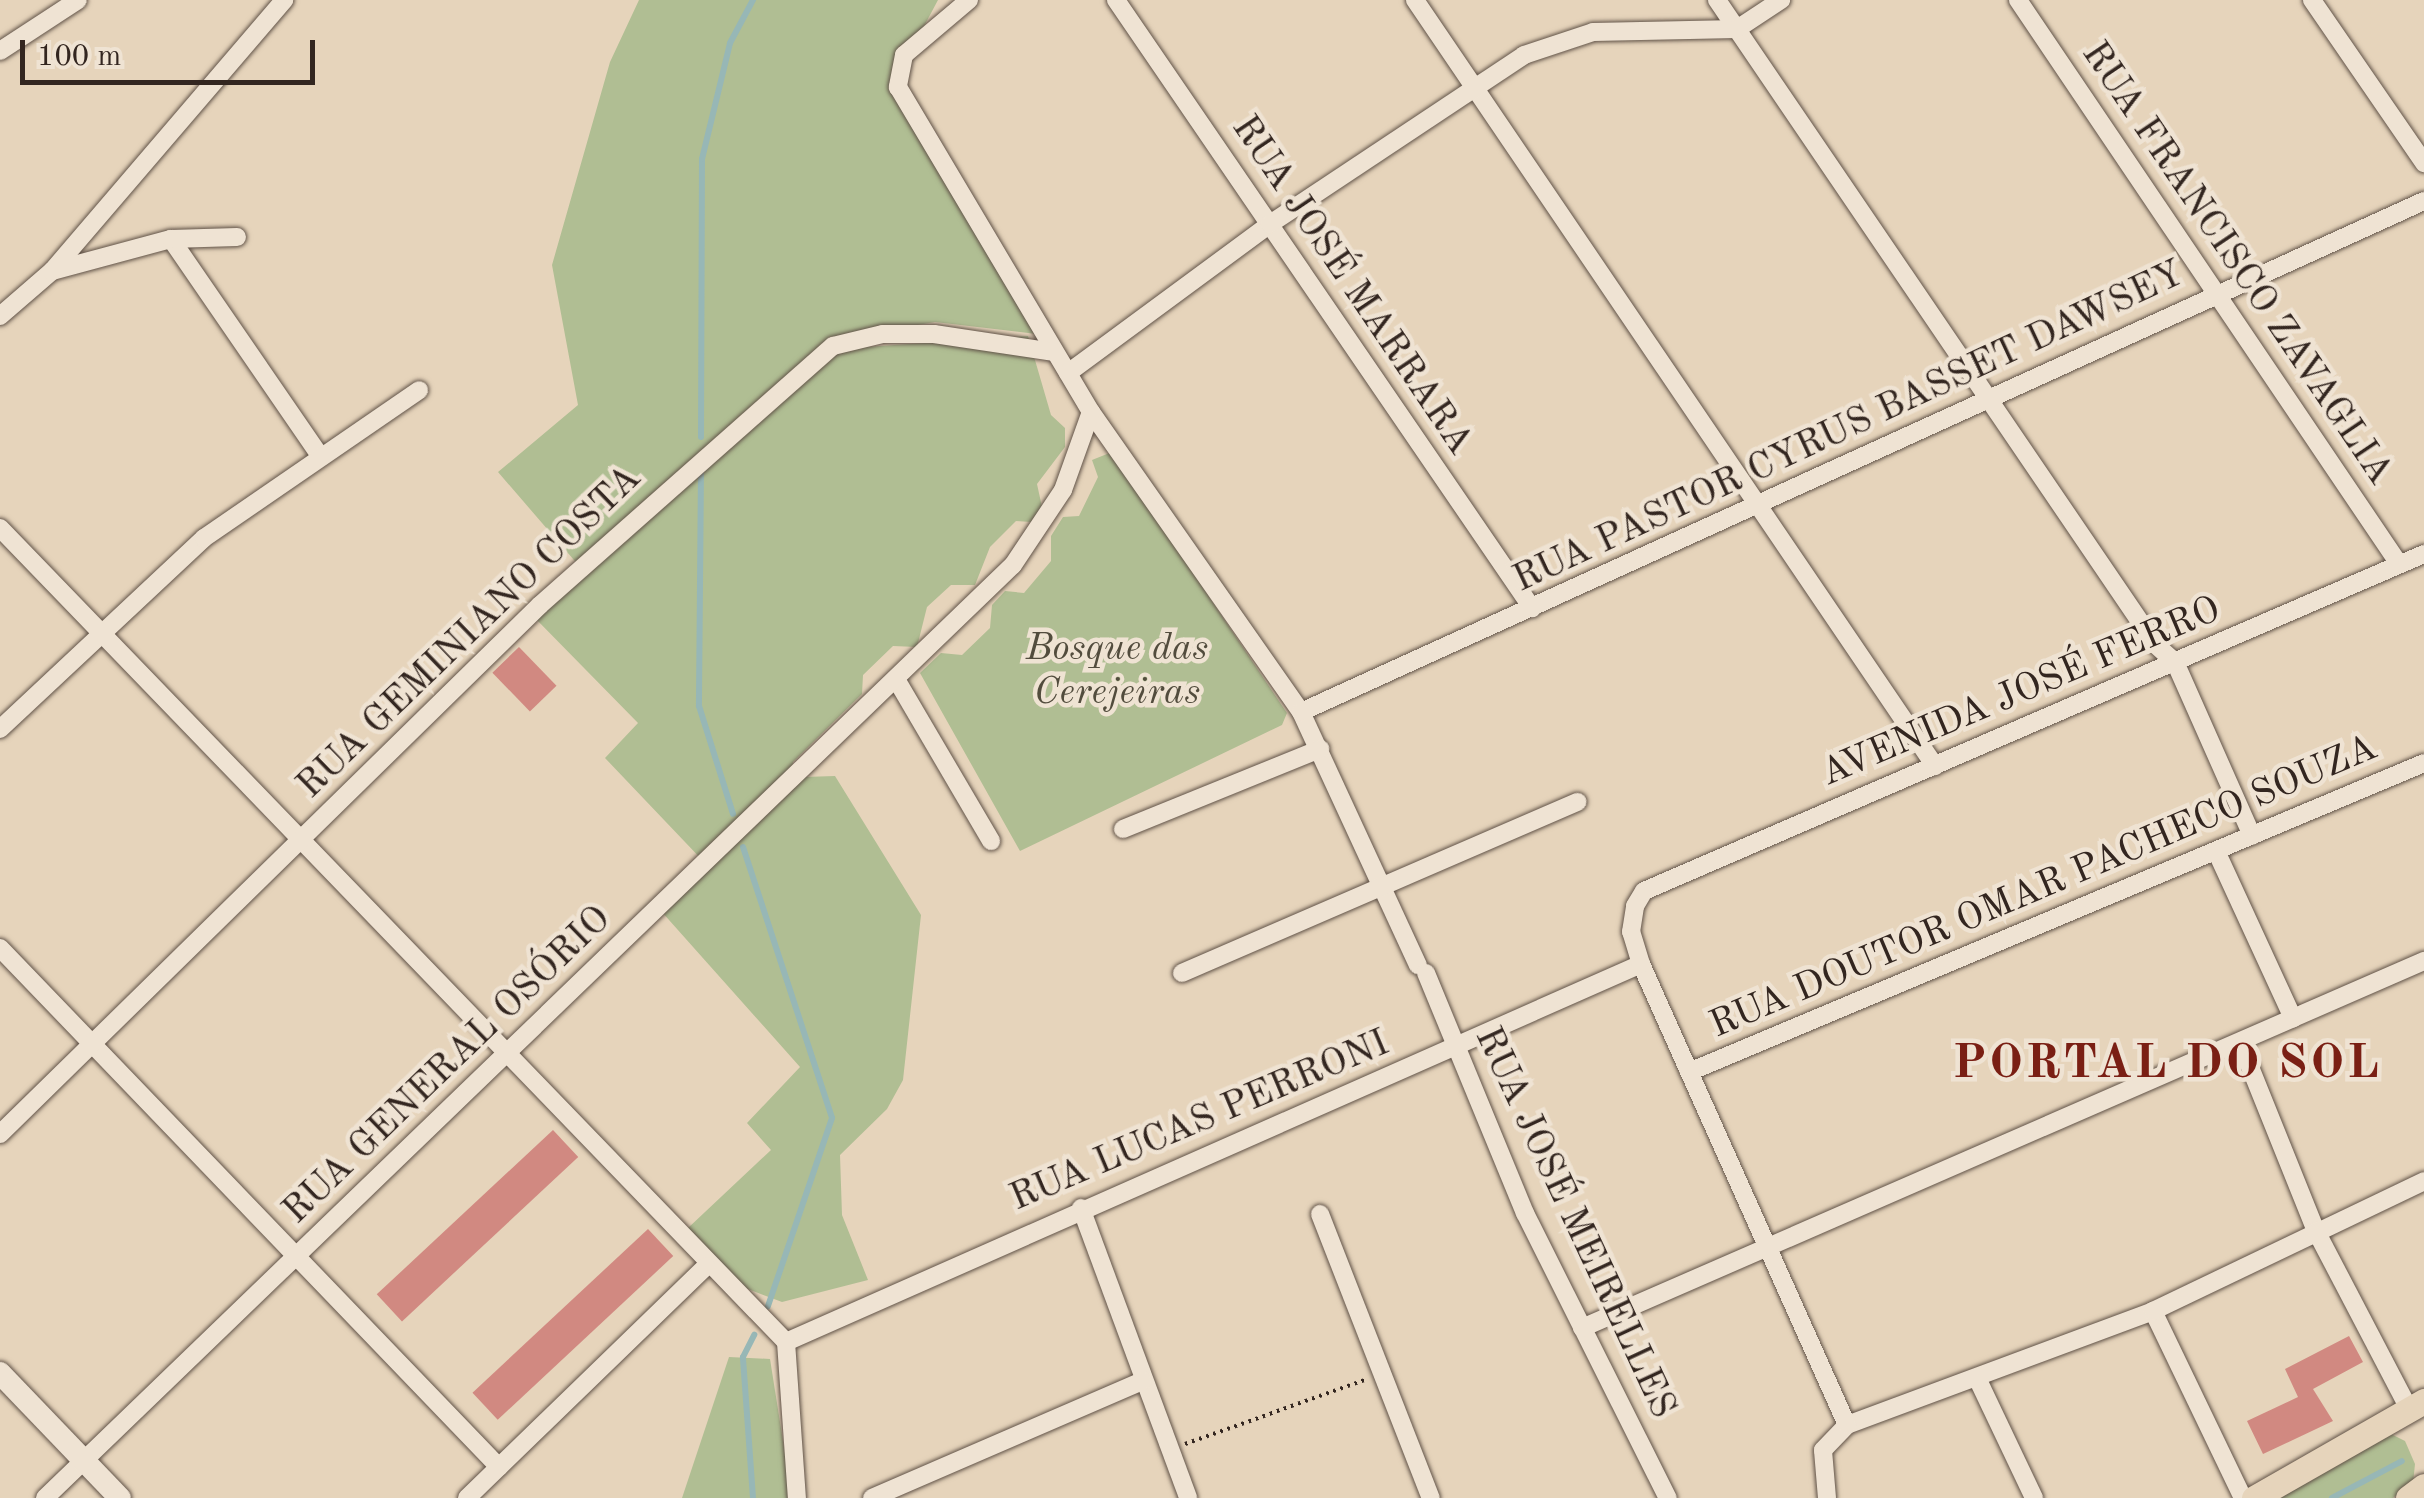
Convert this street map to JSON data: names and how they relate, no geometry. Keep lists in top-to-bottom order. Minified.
{"streets":{"street":["RUA FRANCISCO ZAVAGLIA","RUA JOSÉ MARRARA","RUA PASTOR CYRUS BASSET DAWSEY","RUA GEMINIANO COSTA","AVENIDA JOSÉ FERRO","RUA DOUTOR OMAR PACHECO SOUZA","RUA GENERAL OSÓRIO","RUA LUCAS PERRONI","RUA JOSÉ MEIRELLES"]},"crossings":[["RUA FRANCISCO ZAVAGLIA","RUA PASTOR CYRUS BASSET DAWSEY"],["RUA FRANCISCO ZAVAGLIA","AVENIDA JOSÉ FERRO"],["RUA JOSÉ MARRARA","RUA PASTOR CYRUS BASSET DAWSEY"],["RUA PASTOR CYRUS BASSET DAWSEY","RUA JOSÉ MEIRELLES"],["RUA GEMINIANO COSTA","RUA JOSÉ MEIRELLES"],["AVENIDA JOSÉ FERRO","RUA LUCAS PERRONI"],["RUA GENERAL OSÓRIO","RUA JOSÉ MEIRELLES"],["RUA LUCAS PERRONI","RUA JOSÉ MEIRELLES"]],"districts":["PORTAL DO SOL"],"parks":["Bosque das Cerejeiras"],"scale_bar":"100 m"}
